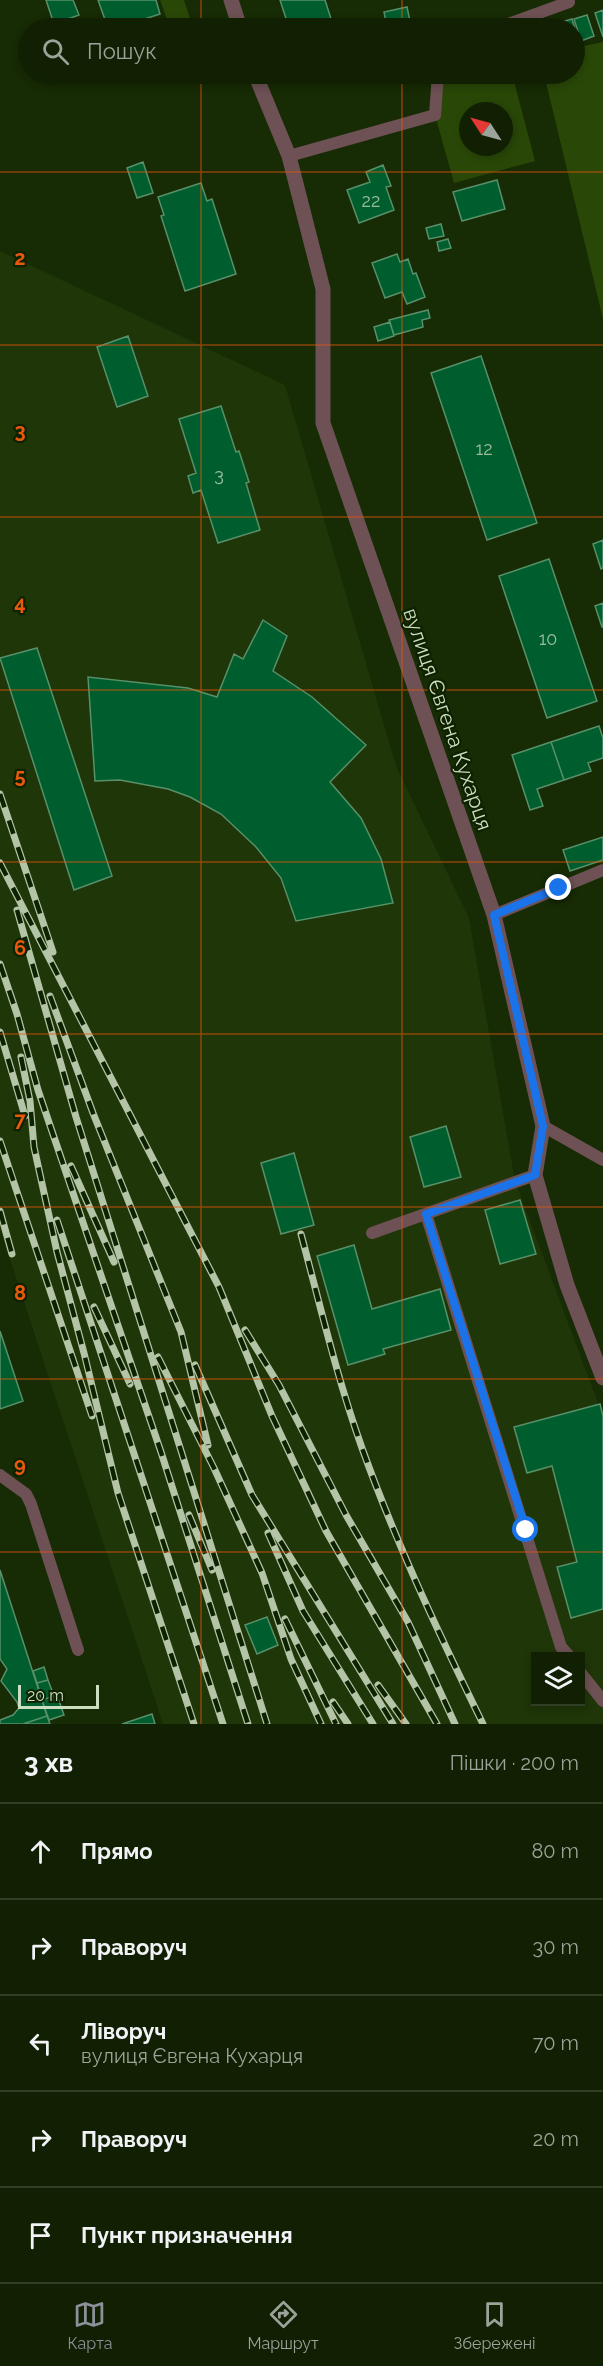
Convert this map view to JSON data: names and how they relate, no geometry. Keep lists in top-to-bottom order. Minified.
{"streets":{"street":["вулиця Євгена Кухарця"]},"house_numbers":["22","12","3","10"],"scale_bar":"20 m","north":"top left","page":{"search":"Пошук","scale":"20 m","heading":["3 хв","Пішки · 200 m"],"list":[["Прямо","80 m"],["Праворуч","30 m"],["Ліворуч","вулиця Євгена Кухарця","70 m"],["Праворуч","20 m"],"Пункт призначення"],"nav":["Карта","Маршрут","Збережені"]},"grid":{"rows":["2","3","4","5","6","7","8","9"]}}
